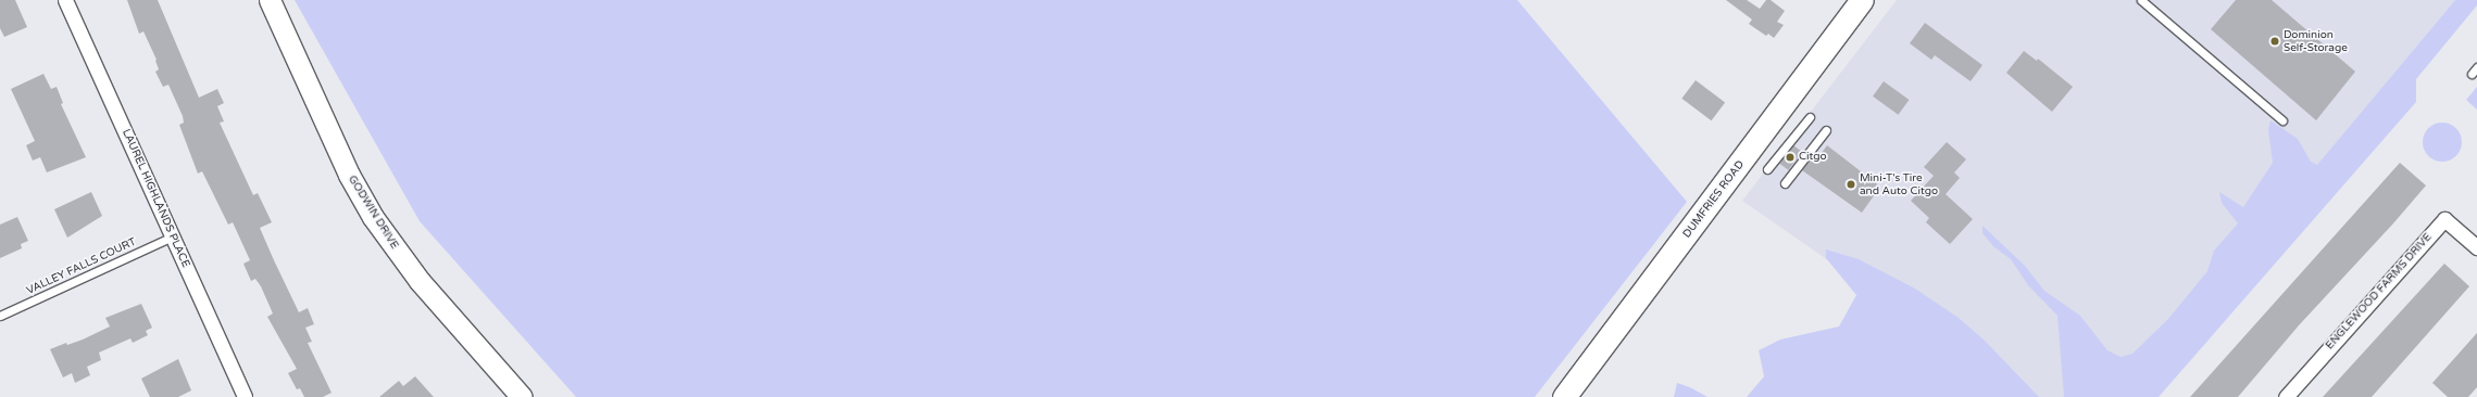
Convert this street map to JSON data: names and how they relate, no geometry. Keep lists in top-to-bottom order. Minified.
{"streets":{"main road":["DUMFRIES ROAD"],"street":["LAUREL HIGHLANDS PLACE","GODWIN DRIVE","ENGLEWOOD FARMS DRIVE"],"lane":["VALLEY FALLS COURT"]},"crossings":[["LAUREL HIGHLANDS PLACE","VALLEY FALLS COURT"]],"places":["Dominion Self-Storage","Citgo","Mini-T's Tire and Auto Citgo"]}
